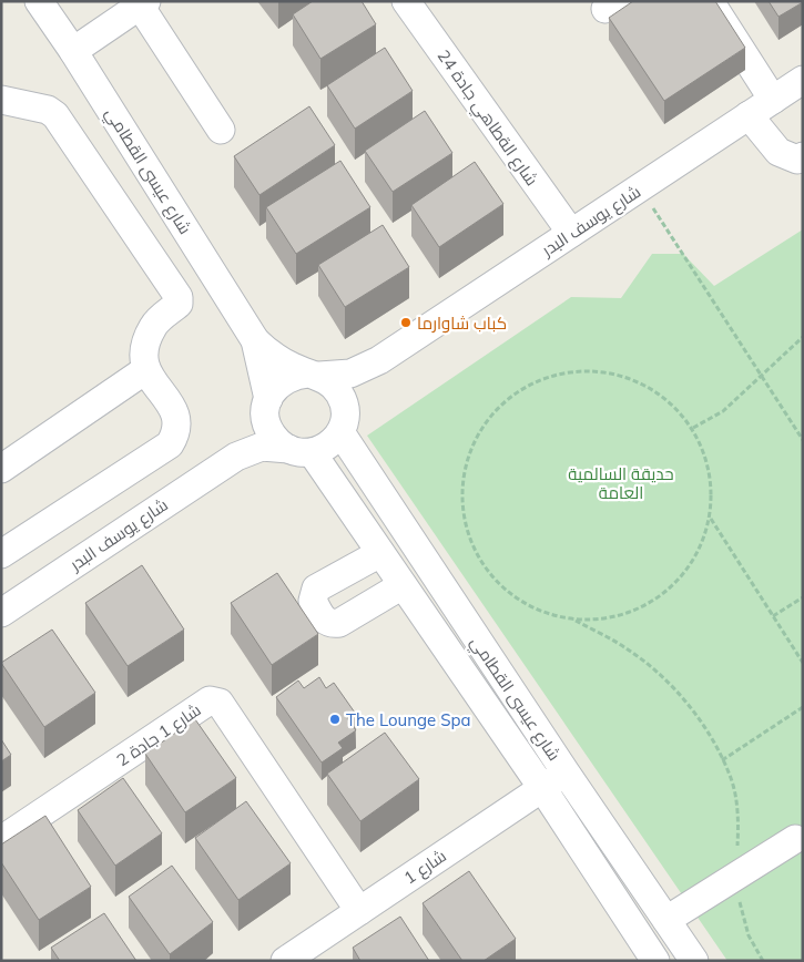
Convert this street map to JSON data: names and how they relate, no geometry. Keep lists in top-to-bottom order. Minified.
{"streets":{"street":["شارع الةطاهي جادة 24","شارع عيسى القطامي","شارع يوسف البدر","شارع 1 جادة 2","شارع 1"]},"crossings":[["شارع الةطاهي جادة 24","شارع يوسف البدر"],["شارع عيسى القطامي","شارع يوسف البدر"],["شارع عيسى القطامي","شارع 1"],["شارع 1 جادة 2","شارع 1"]],"parks":["حديقة السالمية العامة"],"places":["كباب شاوارما","The Lounge Spa"]}
